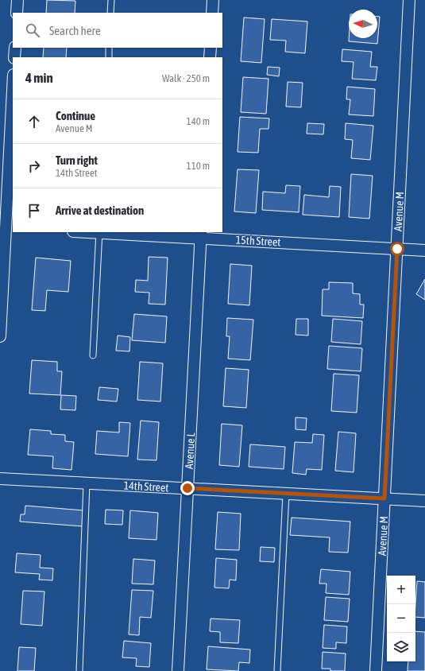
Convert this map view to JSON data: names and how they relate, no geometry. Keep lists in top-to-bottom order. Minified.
{"streets":{"street":["Avenue M","15th Street","Avenue L","14th Street"]},"crossings":[["Avenue M","15th Street"],["Avenue M","14th Street"],["15th Street","Avenue L"],["Avenue L","14th Street"]],"north":"left","page":{"search":"Search here","heading":["4 min","Walk · 250 m"],"list":[["Continue","Avenue M","140 m"],["Turn right","14th Street","110 m"],"Arrive at destination"],"map_buttons":["+","−"]}}
